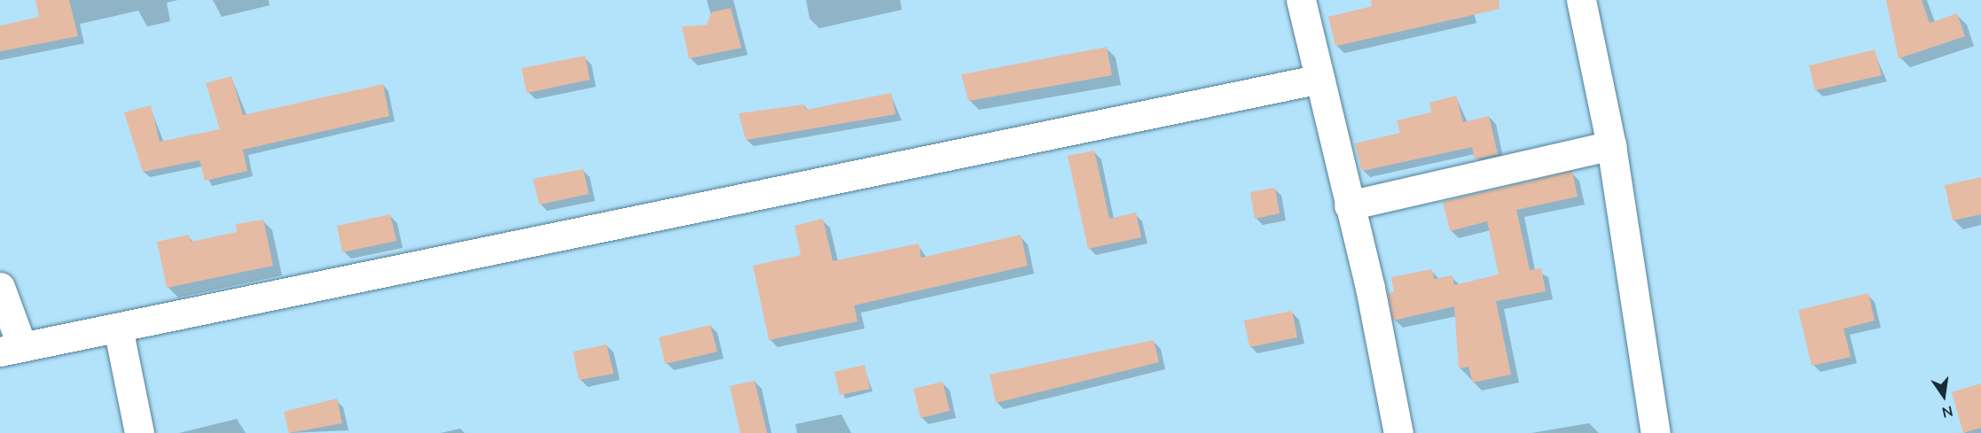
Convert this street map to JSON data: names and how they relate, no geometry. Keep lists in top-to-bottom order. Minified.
{"north":"bottom"}
